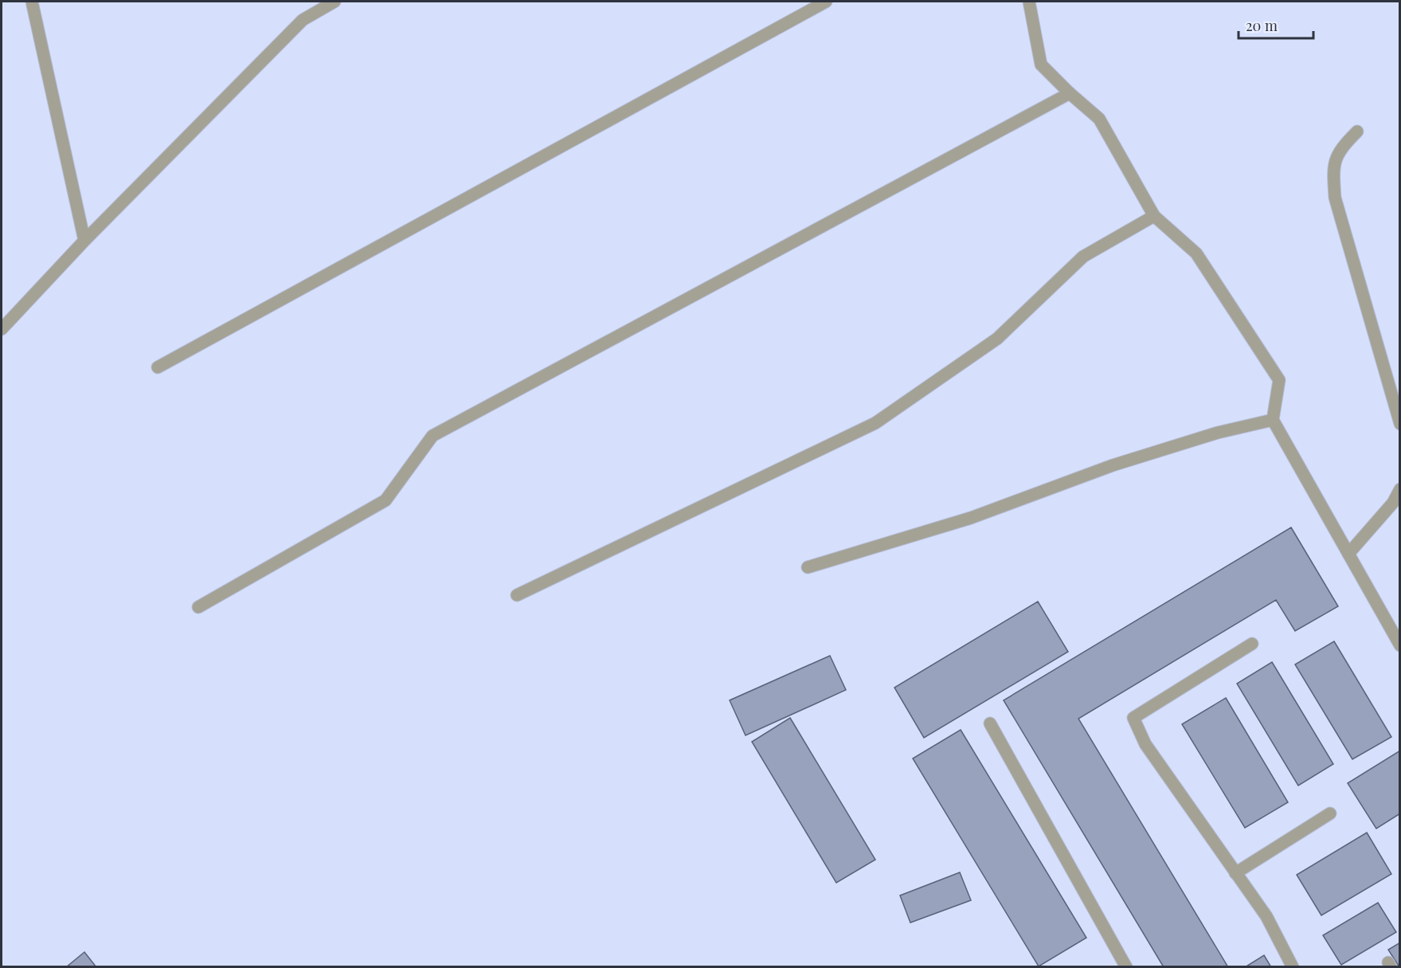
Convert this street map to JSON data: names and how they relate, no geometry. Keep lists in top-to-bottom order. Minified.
{"scale_bar":"20 m"}
